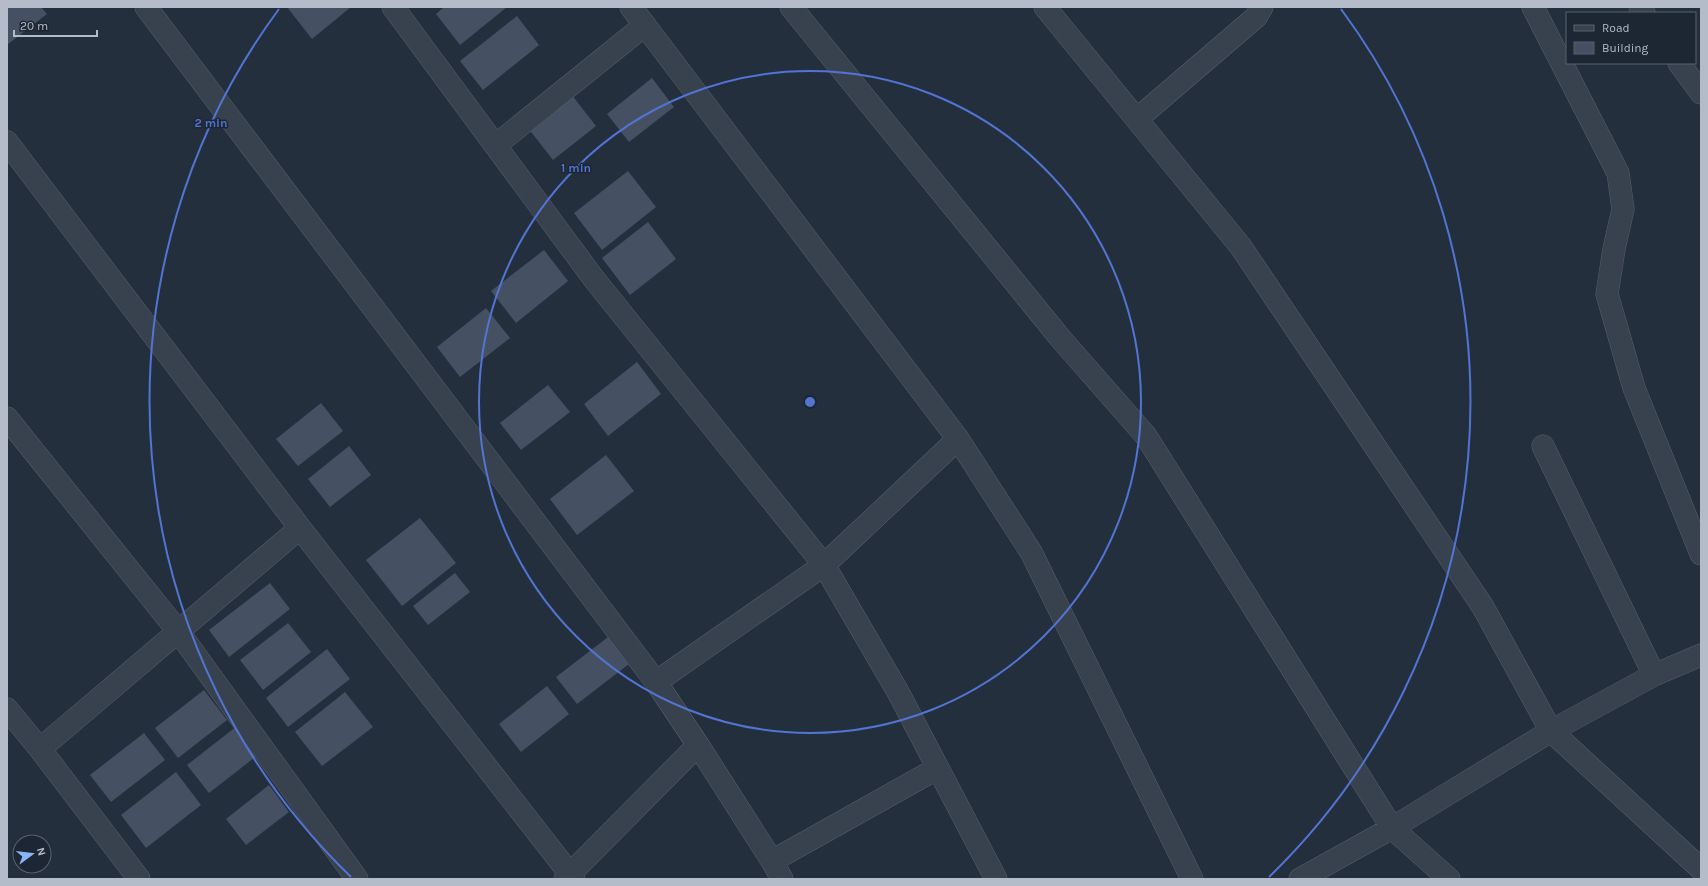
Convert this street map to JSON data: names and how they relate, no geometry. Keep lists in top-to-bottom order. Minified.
{"legend":["Road","Building"],"scale_bar":"20 m","north":"right","rings":["2 min","1 min"]}
